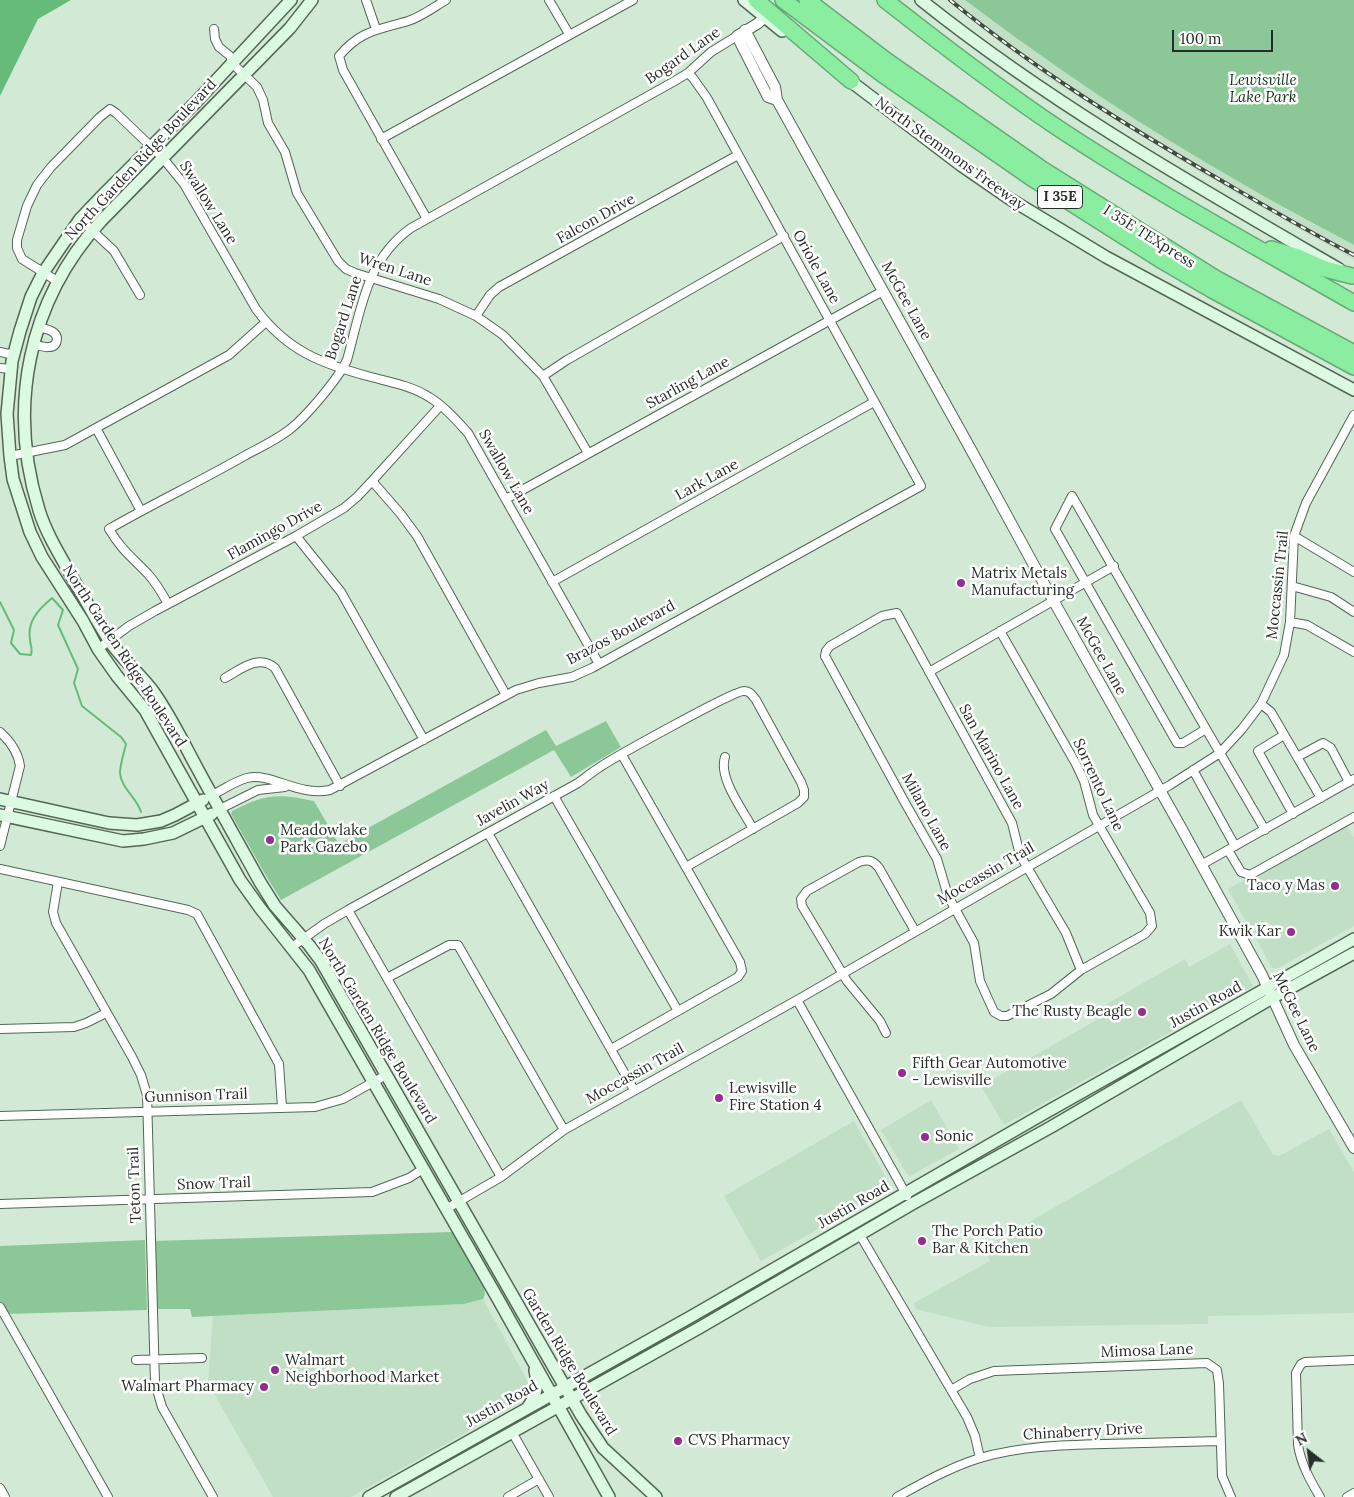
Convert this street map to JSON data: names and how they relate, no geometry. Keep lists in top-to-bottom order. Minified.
{"streets":{"highway":["North Stemmons Freeway","I 35E","I 35E TEXpress"],"main road":["North Garden Ridge Boulevard","Brazos Boulevard","Justin Road","Garden Ridge Boulevard"],"street":["Bogard Lane","Swallow Lane","Falcon Drive","Oriole Lane","Wren Lane","McGee Lane","Starling Lane","Lark Lane","Flamingo Drive","Moccassin Trail","San Marino Lane","Sorrento Lane","Javelin Way","Milano Lane","Gunnison Trail","Snow Trail","Teton Trail","Mimosa Lane","Chinaberry Drive"]},"crossings":[["Bogard Lane","Swallow Lane"],["Bogard Lane","Oriole Lane"],["Bogard Lane","Wren Lane"],["Bogard Lane","McGee Lane"],["Bogard Lane","Flamingo Drive"],["North Garden Ridge Boulevard","Swallow Lane"],["North Garden Ridge Boulevard","Wren Lane"],["North Garden Ridge Boulevard","Flamingo Drive"],["North Garden Ridge Boulevard","Moccassin Trail"],["North Garden Ridge Boulevard","Brazos Boulevard"],["North Garden Ridge Boulevard","Javelin Way"],["North Garden Ridge Boulevard","Gunnison Trail"],["North Garden Ridge Boulevard","Garden Ridge Boulevard"],["Swallow Lane","Starling Lane"],["Swallow Lane","Lark Lane"],["Swallow Lane","Flamingo Drive"],["Swallow Lane","Brazos Boulevard"],["Falcon Drive","Oriole Lane"],["Falcon Drive","Wren Lane"],["Oriole Lane","Starling Lane"],["Oriole Lane","Lark Lane"],["Oriole Lane","Brazos Boulevard"],["Wren Lane","Starling Lane"],["McGee Lane","Starling Lane"],["McGee Lane","Moccassin Trail"],["McGee Lane","Justin Road"],["Moccassin Trail","San Marino Lane"],["Moccassin Trail","Sorrento Lane"],["Moccassin Trail","Milano Lane"],["Moccassin Trail","Garden Ridge Boulevard"],["Brazos Boulevard","Garden Ridge Boulevard"],["San Marino Lane","Sorrento Lane"],["San Marino Lane","Milano Lane"],["Sorrento Lane","Milano Lane"],["Javelin Way","Garden Ridge Boulevard"],["Justin Road","Garden Ridge Boulevard"],["Gunnison Trail","Teton Trail"],["Gunnison Trail","Garden Ridge Boulevard"],["Snow Trail","Teton Trail"],["Snow Trail","Garden Ridge Boulevard"],["Mimosa Lane","Chinaberry Drive"]],"parks":["Lewisville Lake Park"],"places":["Matrix Metals Manufacturing","Meadowlake Park Gazebo","Taco y Mas","Kwik Kar","The Rusty Beagle","Fifth Gear Automotive - Lewisville","Lewisville Fire Station 4","Sonic","The Porch Patio Bar & Kitchen","Walmart Neighborhood Market","Walmart Pharmacy","CVS Pharmacy"],"scale_bar":"100 m","north":"top left"}
